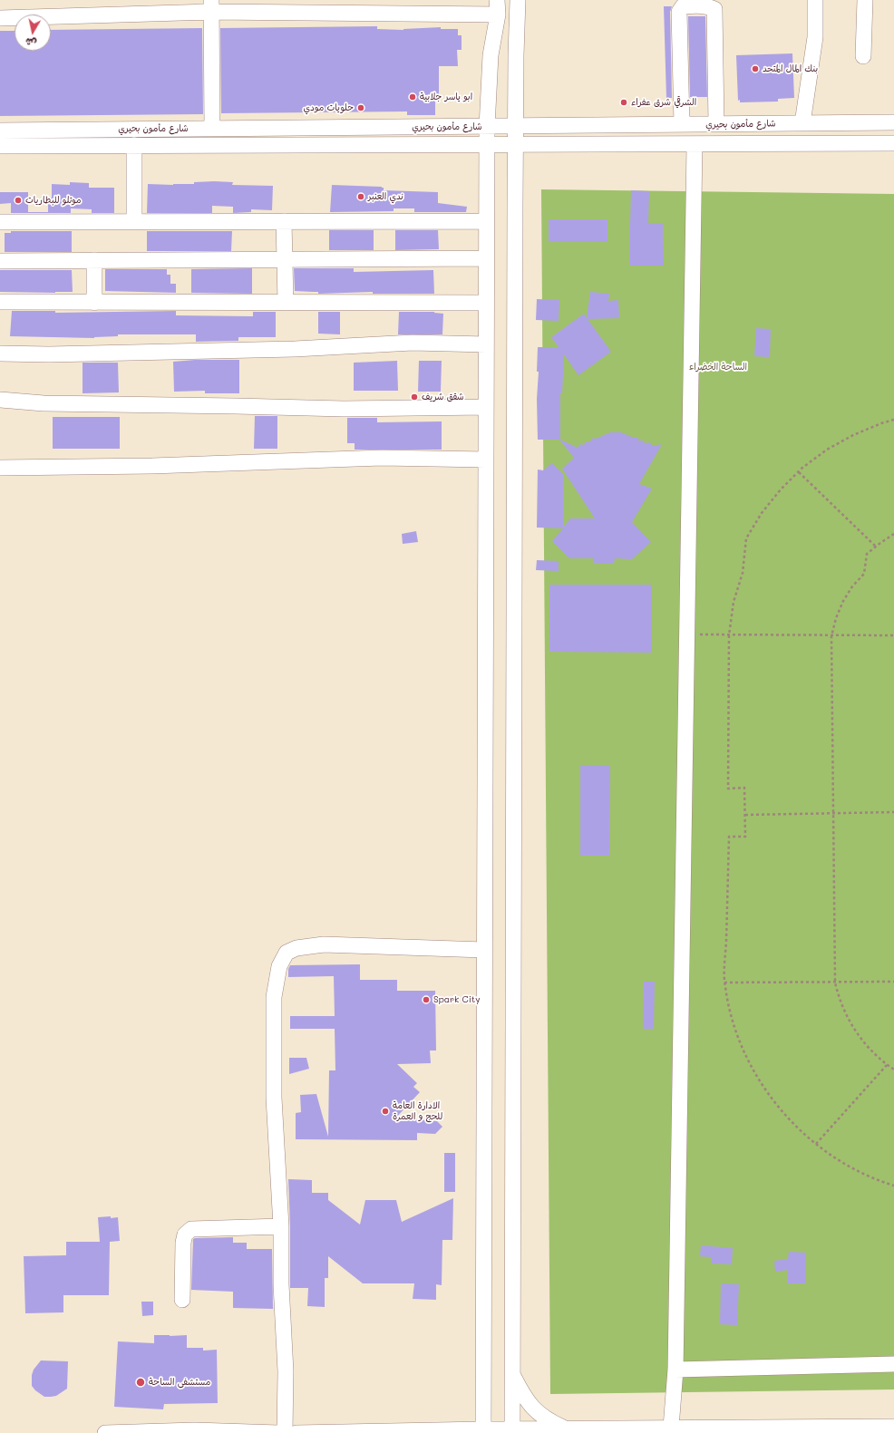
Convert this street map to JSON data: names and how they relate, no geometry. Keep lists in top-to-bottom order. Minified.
{"streets":{"street":["شارع مأمون بحيري"]},"parks":["الساحة الخضراء"],"places":["بنك المال المتحد","ابو ياسر جلابية","الشرقي شرق عفراء","حلويات مودي","ندي العنبر","موتلو للبطاريات","شقق شريف","Spark City","الادارة العامة للحج و العمرة","مستشفى الساحة"],"north":"bottom"}
